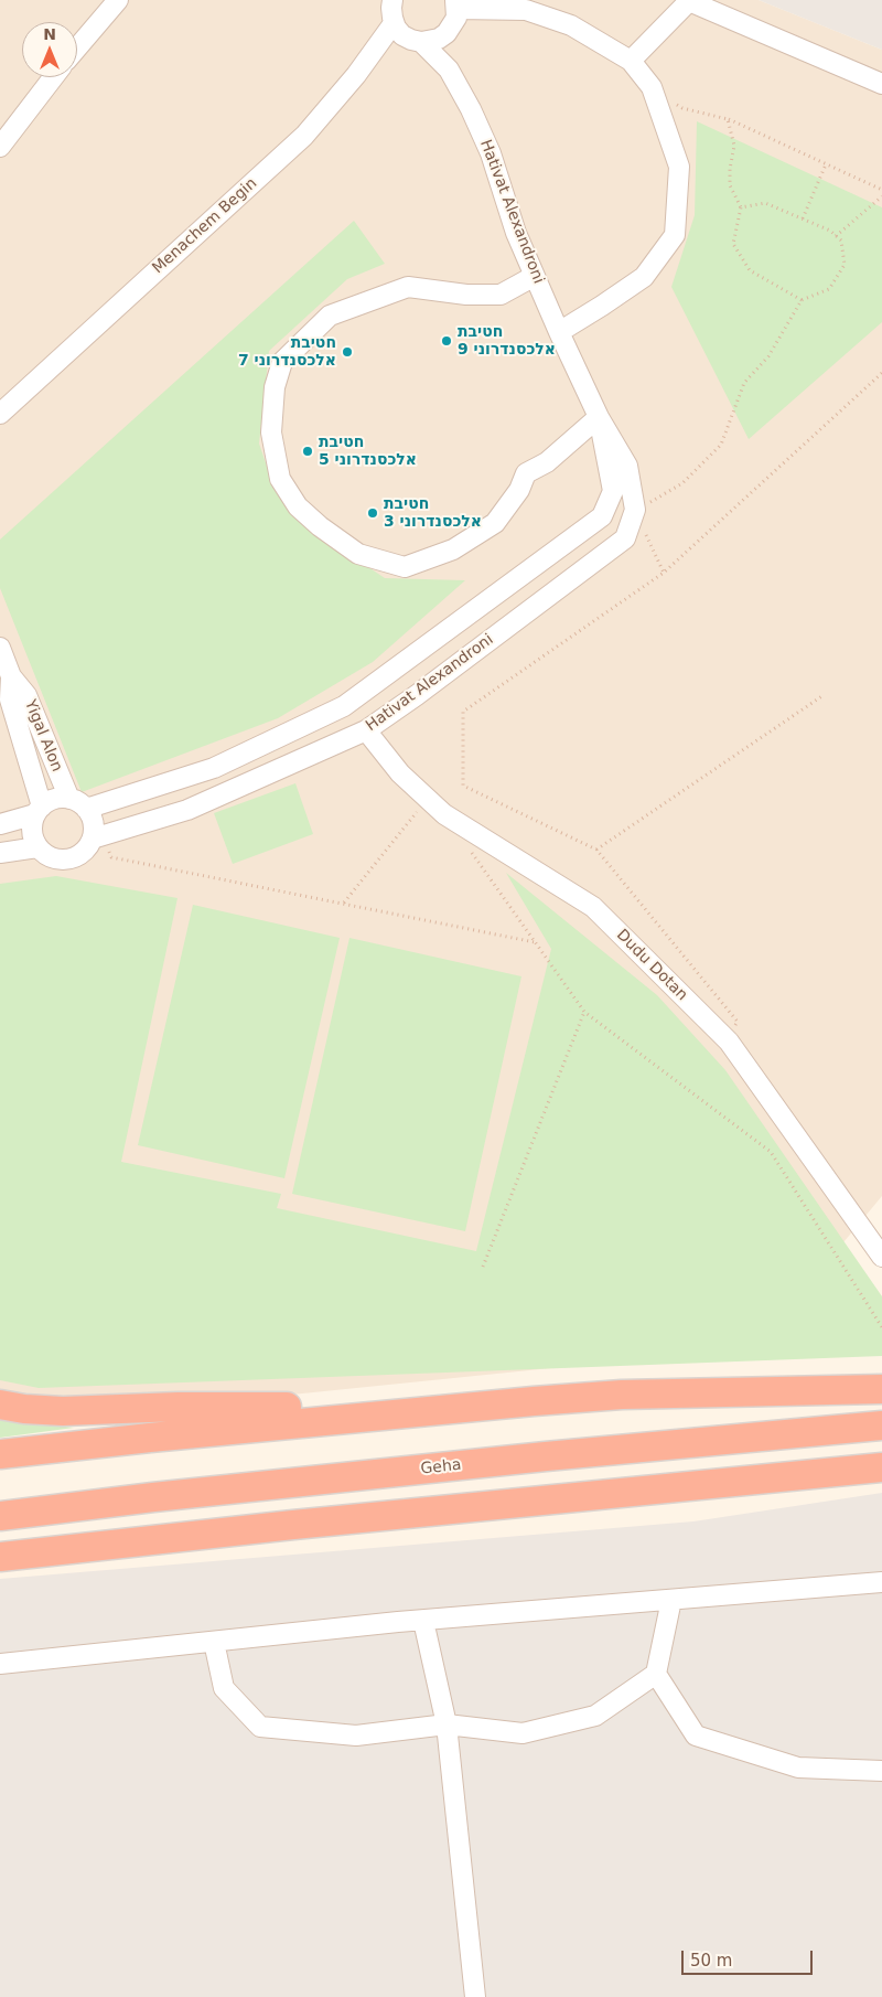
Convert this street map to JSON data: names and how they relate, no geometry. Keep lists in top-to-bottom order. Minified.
{"streets":{"highway":["Geha"],"street":["Hativat Alexandroni","Menachem Begin","Yigal Alon","Dudu Dotan"]},"crossings":[["Hativat Alexandroni","Menachem Begin"],["Hativat Alexandroni","Yigal Alon"],["Hativat Alexandroni","Dudu Dotan"]],"places":["חטיבת אלכסנדרוני 9","חטיבת אלכסנדרוני 7","חטיבת אלכסנדרוני 5","חטיבת אלכסנדרוני 3"],"scale_bar":"50 m","north":"top"}
